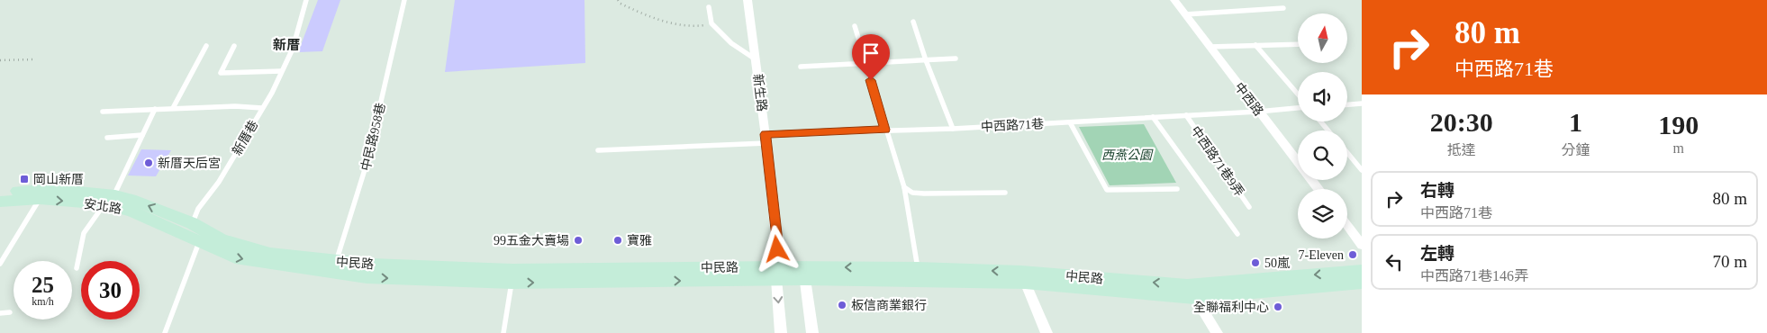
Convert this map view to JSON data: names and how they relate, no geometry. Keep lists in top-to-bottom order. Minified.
{"streets":{"main road":["安北路","中民路"],"street":["新生路","中西路"],"lane":["中西路71巷","中民路958巷","新厝巷","中西路71巷9弄"]},"crossings":[["新生路","中西路71巷"],["新生路","中民路"],["中西路","中西路71巷"],["中西路71巷","中西路71巷9弄"],["中民路958巷","中民路"],["新厝巷","安北路"],["新厝巷","中民路"],["安北路","中民路"]],"districts":["新厝"],"parks":["西燕公園"],"places":{"other":["新厝天后宮","99五金大賣場","寶雅","7-Eleven","50嵐","板信商業銀行","全聯福利中心"],"transit":["岡山新厝"]},"north":"top","page":{"turn":["80 m","中西路71巷"],"eta":["20:30","抵達","1","分鐘","190","m"],"list":[{"name":"右轉","note":"中西路71巷","value":"80 m"},{"name":"左轉","note":"中西路71巷146弄","value":"70 m"}],"speed":"25 km/h","limit":"30"}}
